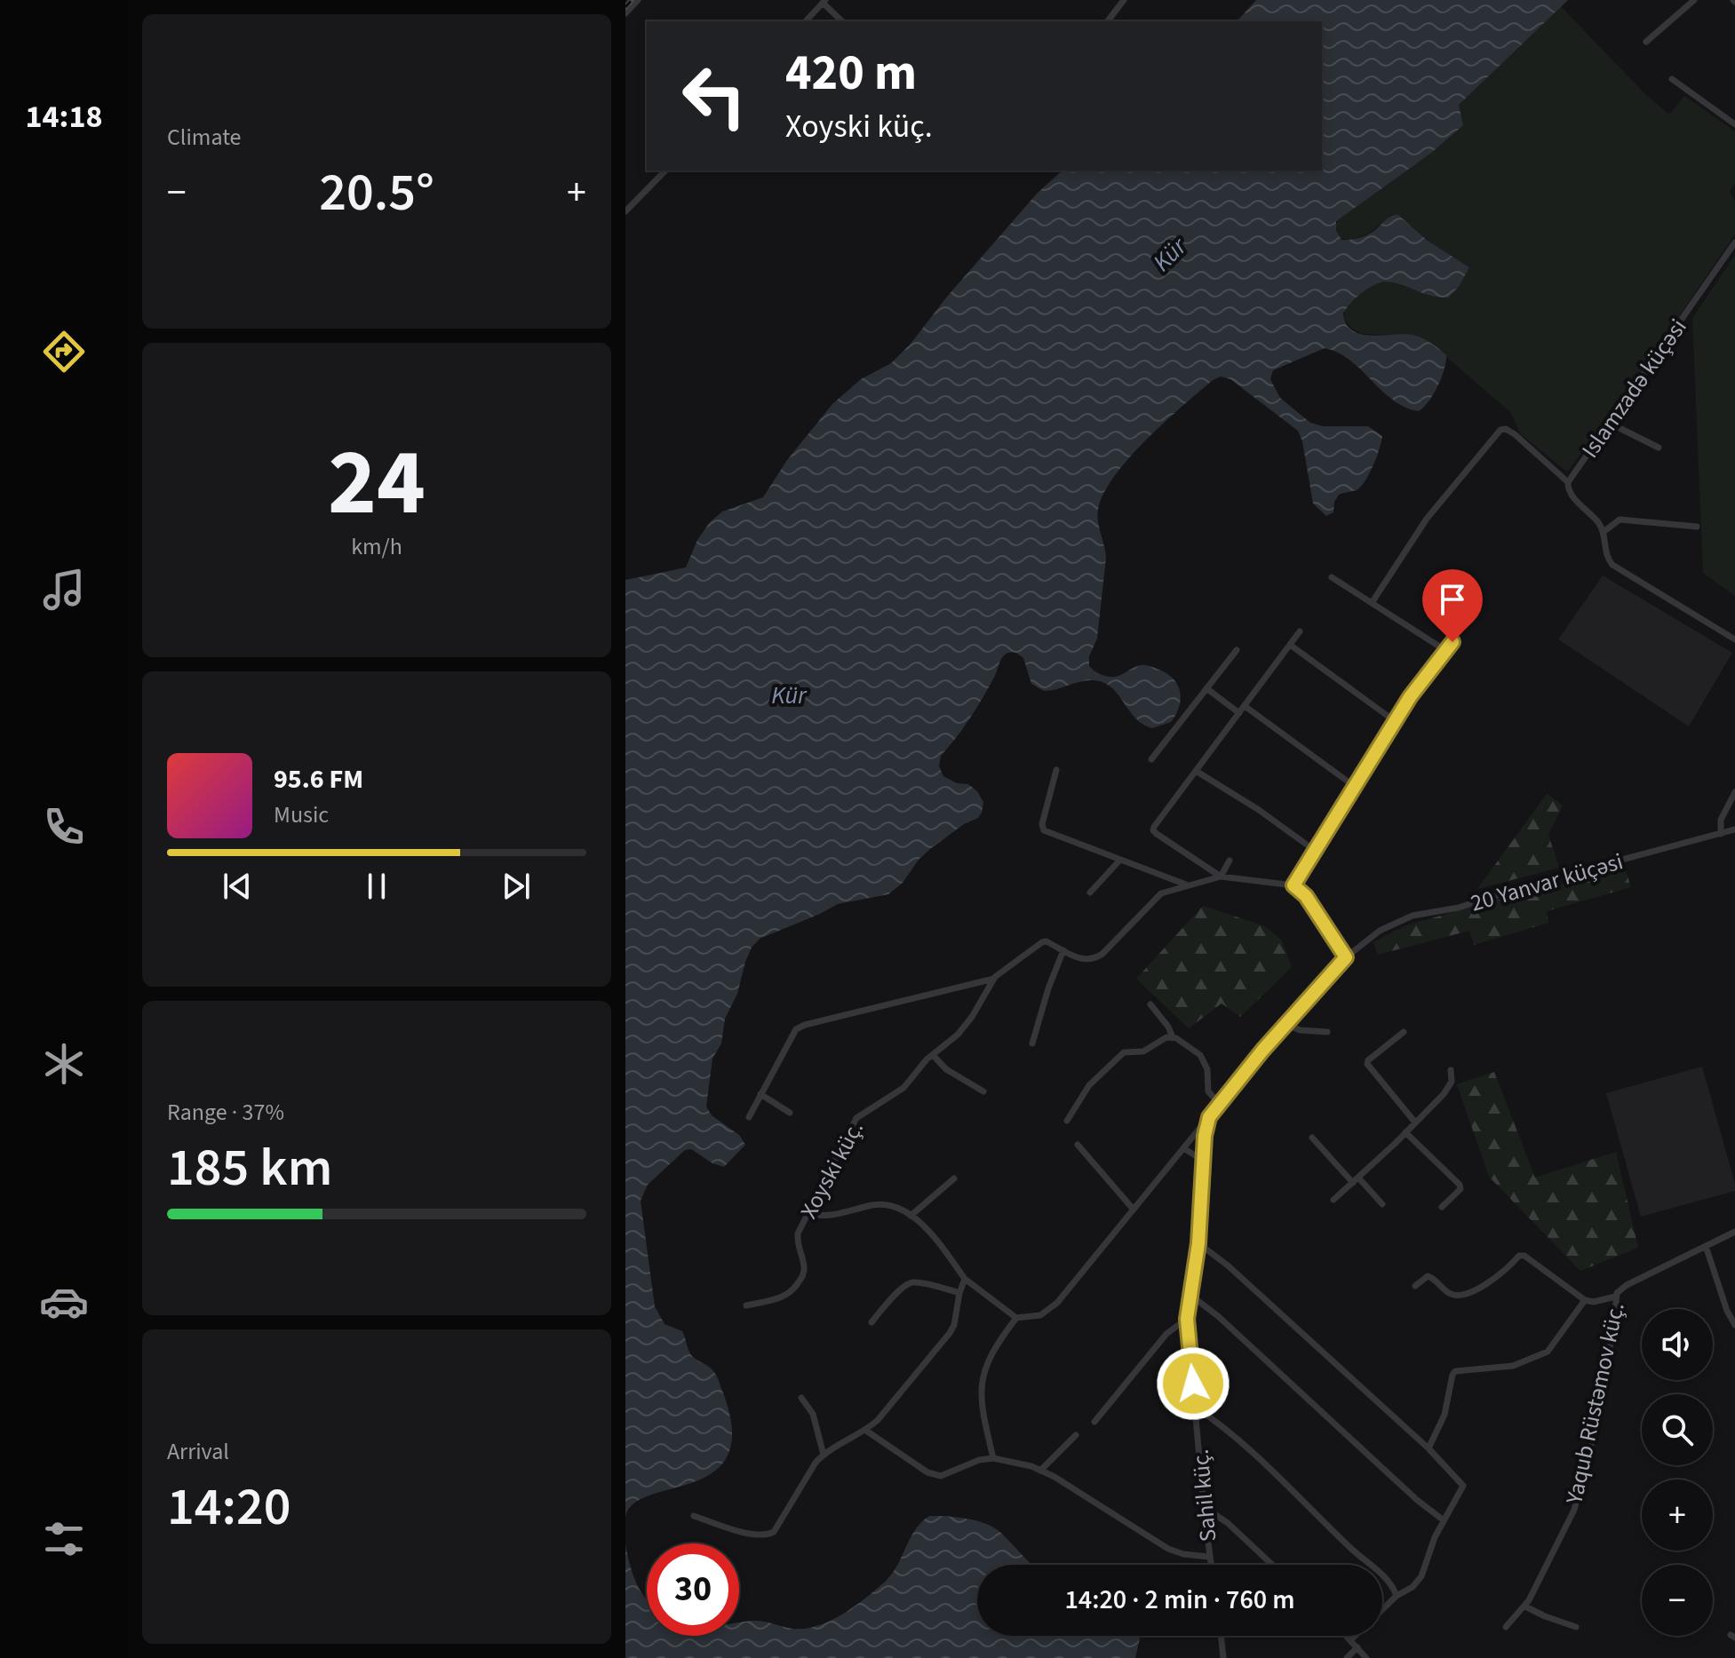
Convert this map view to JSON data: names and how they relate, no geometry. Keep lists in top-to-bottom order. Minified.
{"streets":{"street":["Islamzadə küçəsi","20 Yanvar küçəsi","Xoyski küç.","Yaqub Rüstəmov küç.","Sahil küç."]},"water":["Kür"],"page":{"tabs":"14:18","tile":["Climate",["24","km/h"],["Range · 37%","185 km"],["Arrival","14:20"]],"turn":["420 m","Xoyski küç."],"heat":["−","20.5°","+"],"song":["95.6 FM","Music"],"map_buttons":["+","−"],"limit":"30","trip":"14:20 · 2 min · 760 m"}}
